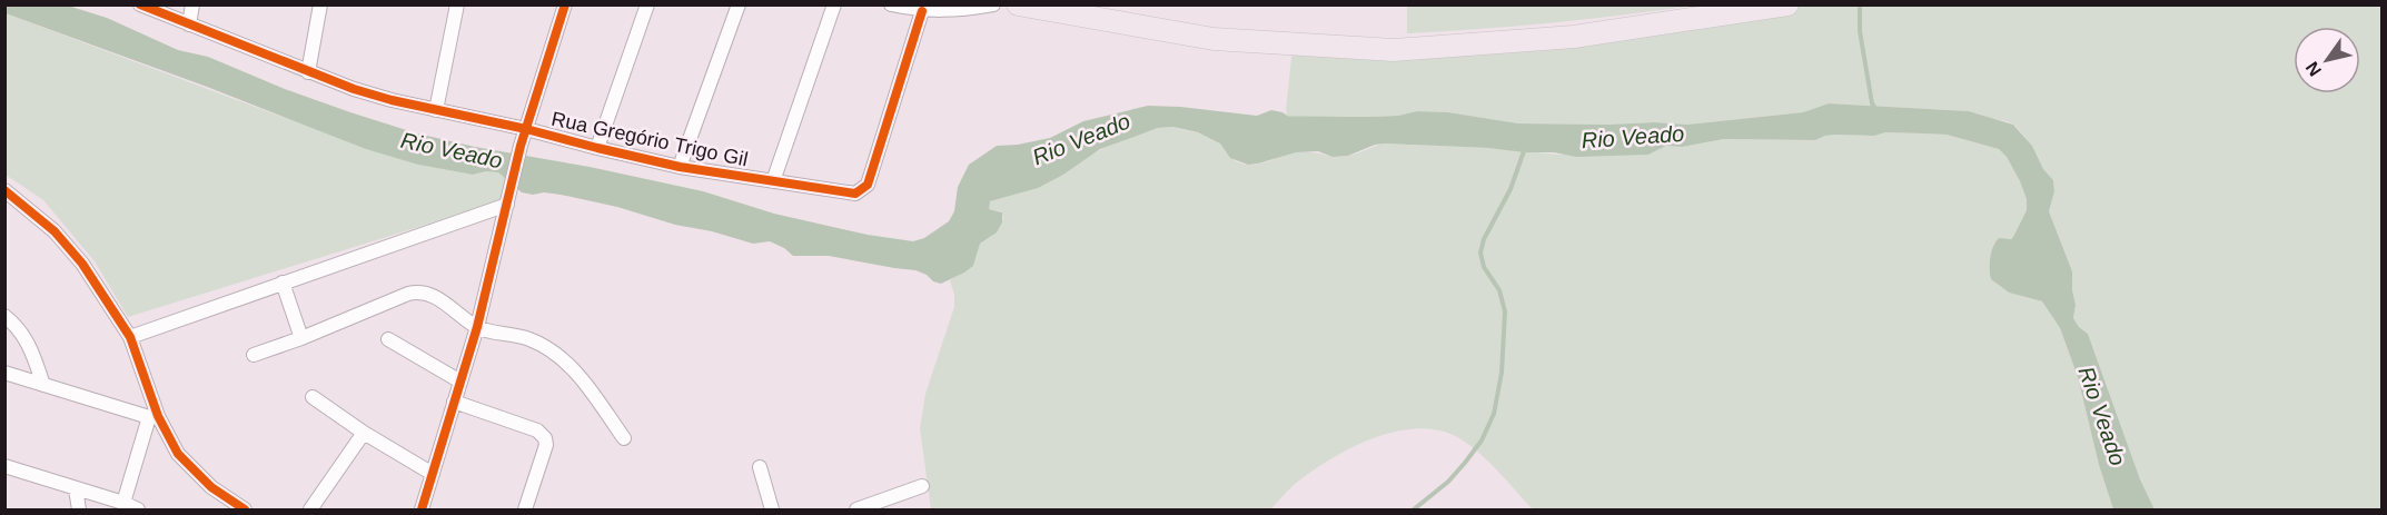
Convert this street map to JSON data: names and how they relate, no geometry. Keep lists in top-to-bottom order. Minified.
{"streets":{"street":["Rua Gregório Trigo Gil"]},"water":["Rio Veado"],"north":"bottom left"}
